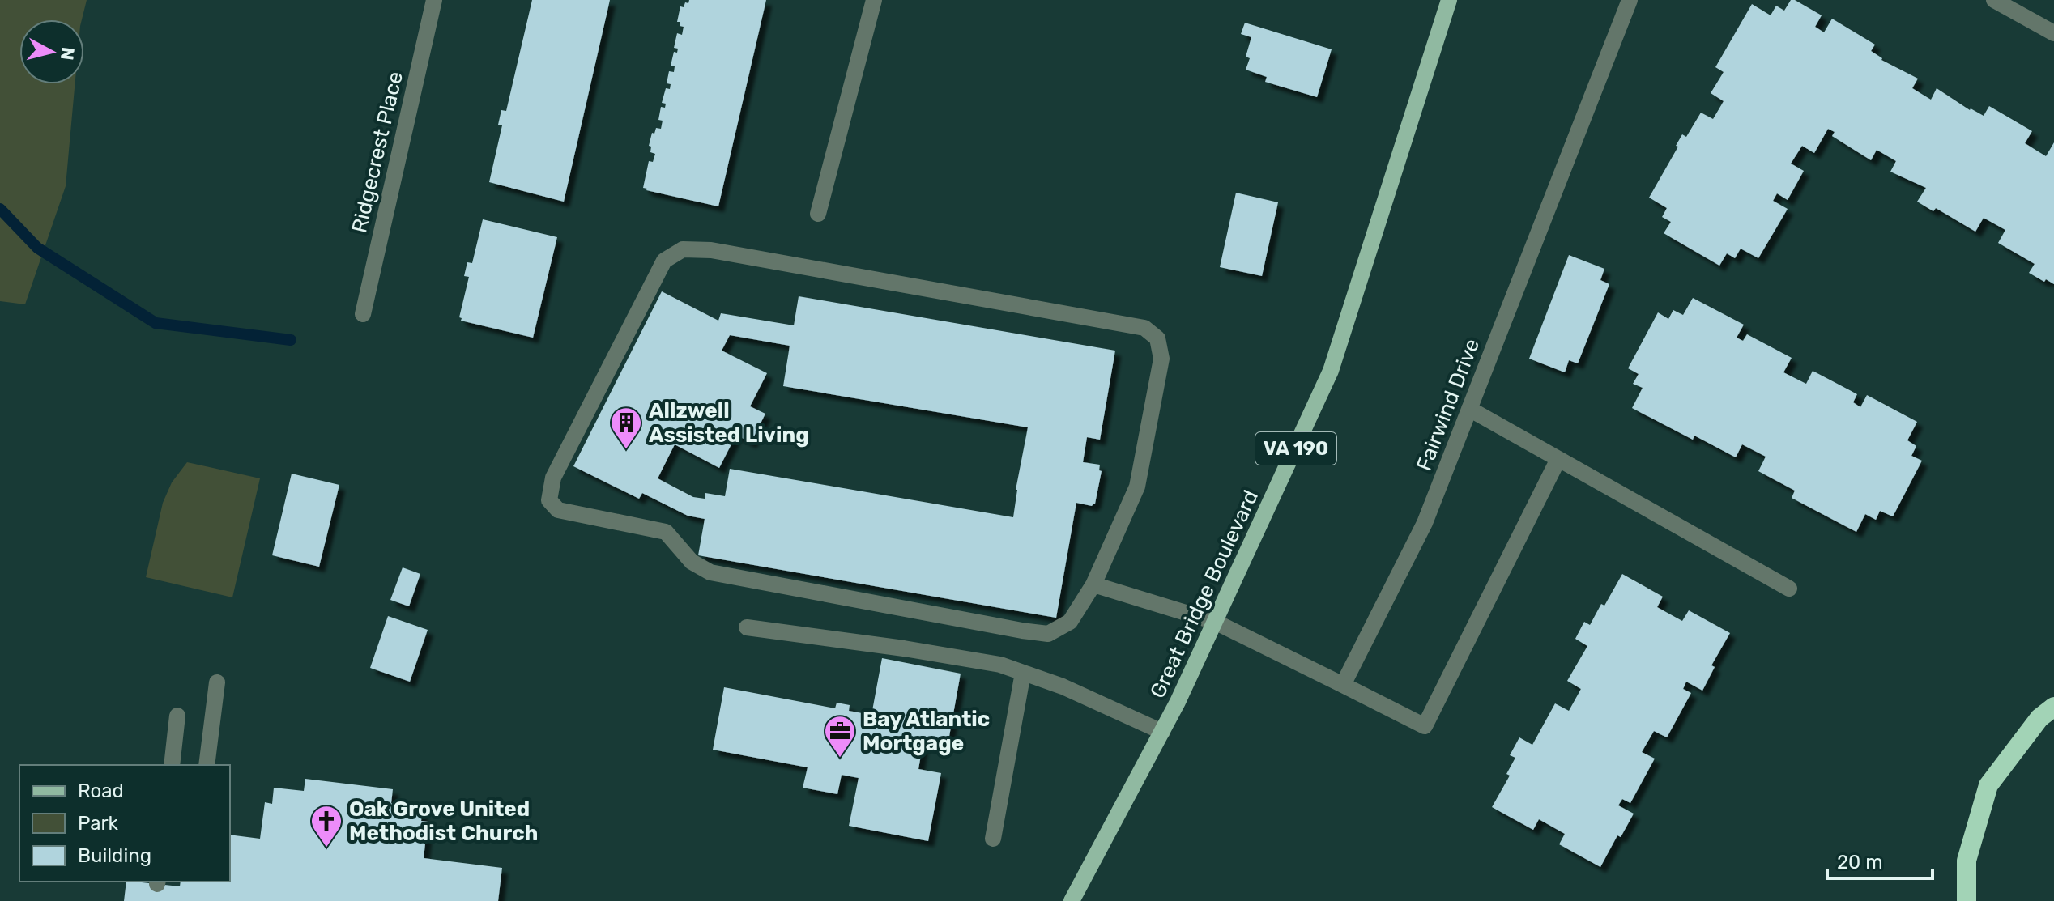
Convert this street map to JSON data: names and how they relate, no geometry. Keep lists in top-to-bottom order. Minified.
{"streets":{"main road":["VA 190","Great Bridge Boulevard"],"street":["Ridgecrest Place","Fairwind Drive"]},"places":{"building":["Allzwell Assisted Living"],"office":["Bay Atlantic Mortgage"],"church":["Oak Grove United Methodist Church"]},"legend":["Road","Park","Building"],"scale_bar":"20 m","north":"right"}
